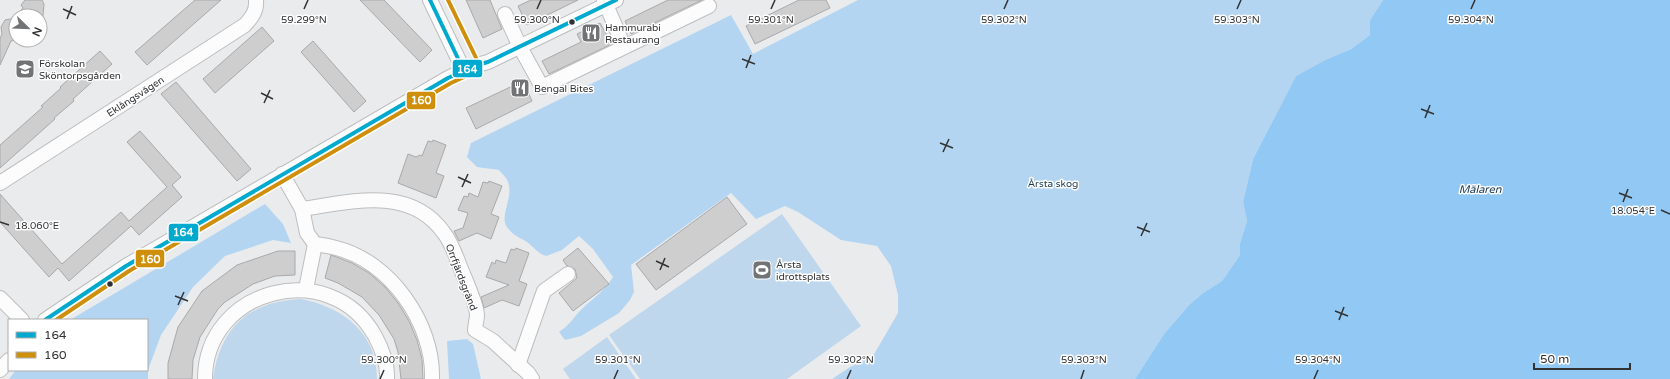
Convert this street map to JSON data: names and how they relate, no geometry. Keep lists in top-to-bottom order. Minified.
{"streets":{"street":["Eklångsvägen","Orrfjärdsgränd"]},"water":["Mälaren"],"parks":["Årsta skog"],"places":{"restaurant":["Hammurabi Restaurang","Bengal Bites"],"school or university":["Förskolan Sköntorpsgården"],"sports":["Årsta idrottsplats"]},"lines":["transit line 164","transit line 160"],"legend":["164","160"],"scale_bar":"50 m","north":"bottom right","coordinates":["59.299°N","59.300°N","59.301°N","59.302°N","59.303°N","59.304°N","18.054°E","18.060°E"]}
